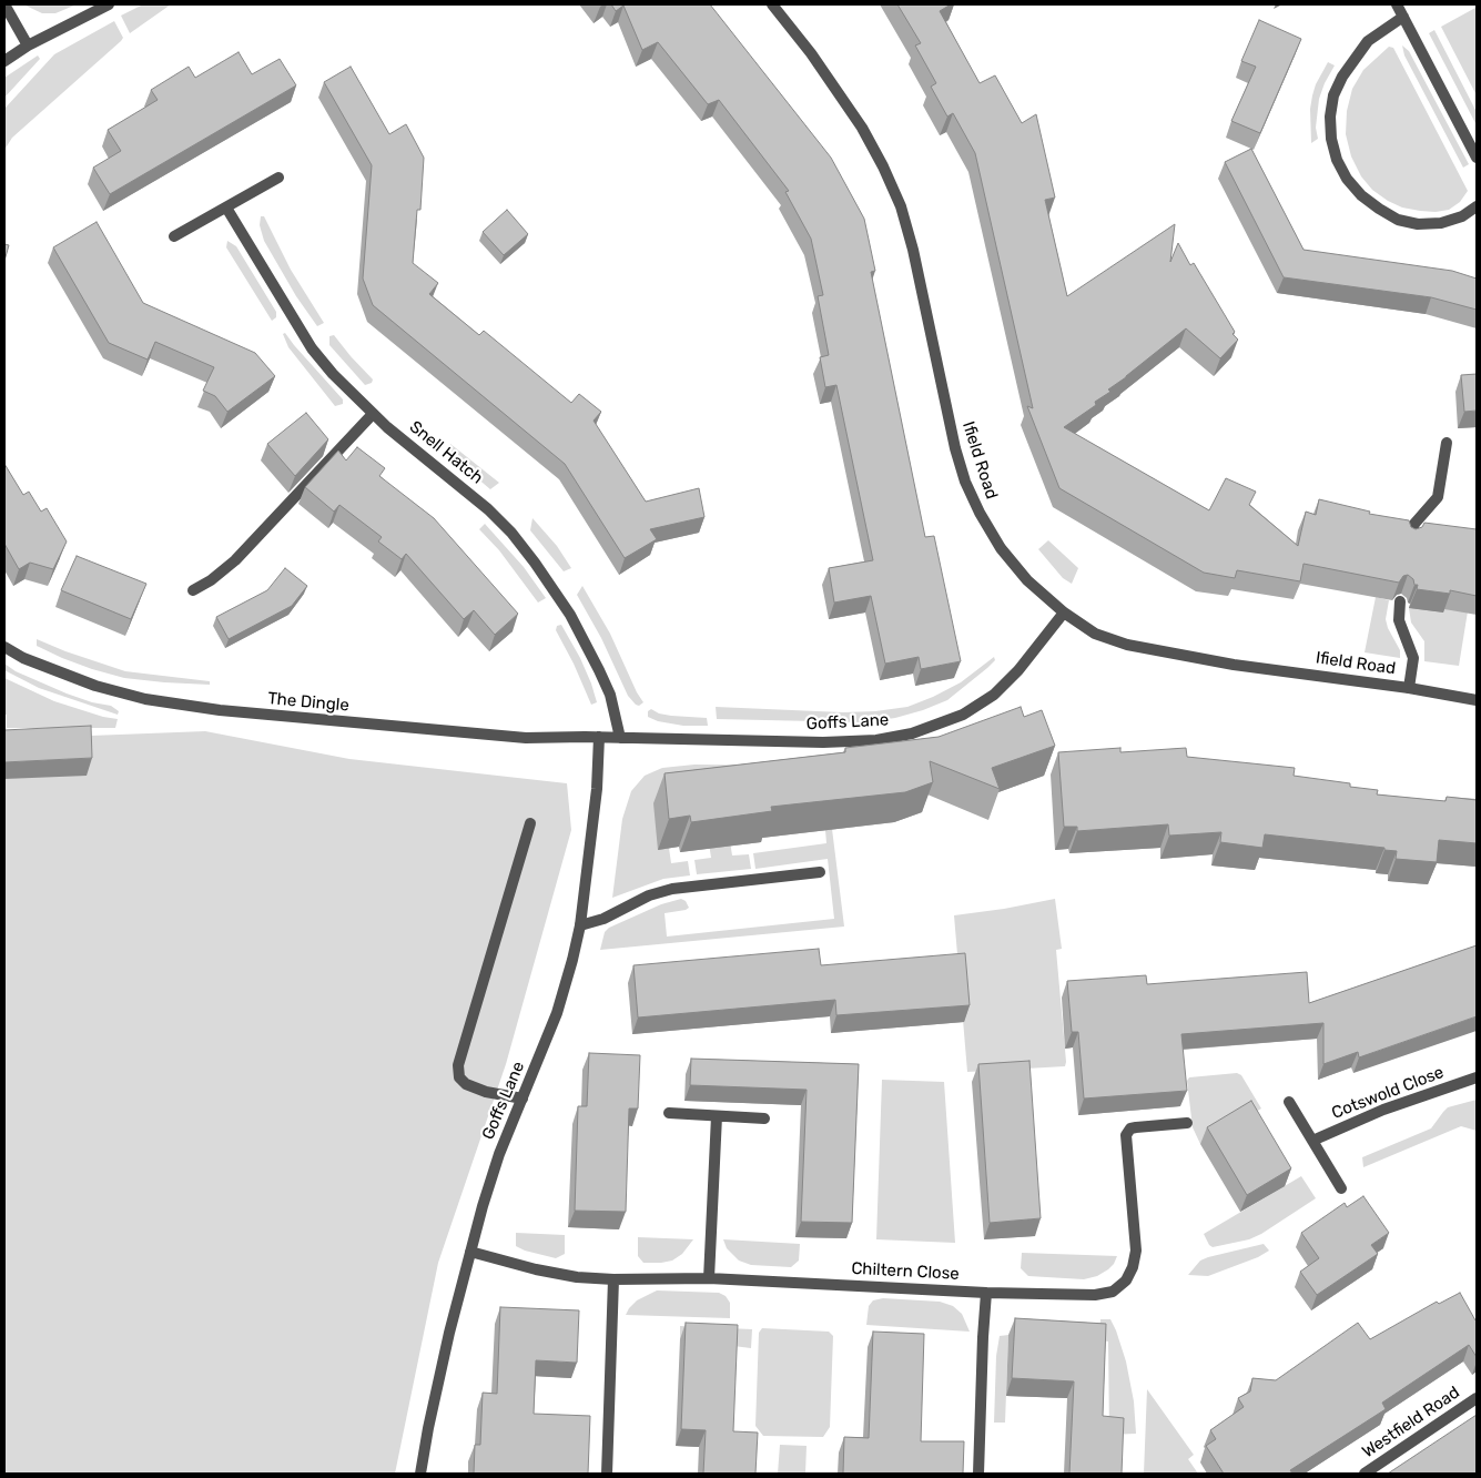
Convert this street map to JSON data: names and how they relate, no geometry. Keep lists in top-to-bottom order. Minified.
{"streets":{"street":["Snell Hatch","Ifield Road","The Dingle","Goffs Lane","Cotswold Close","Chiltern Close","Westfield Road"]},"crossings":[["Snell Hatch","The Dingle"],["Snell Hatch","Goffs Lane"],["Ifield Road","Goffs Lane"],["The Dingle","Goffs Lane"],["Goffs Lane","Chiltern Close"]]}
